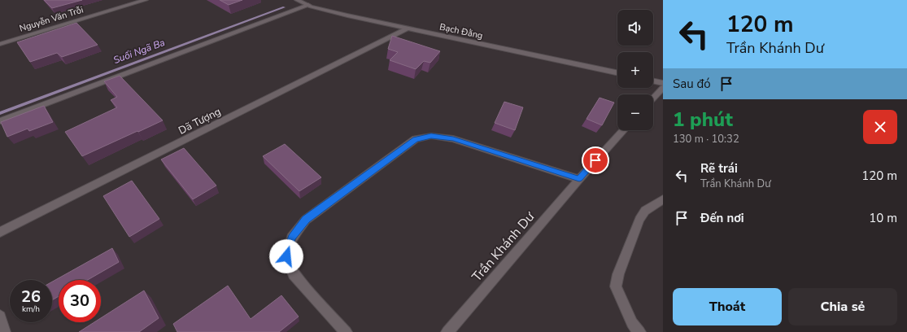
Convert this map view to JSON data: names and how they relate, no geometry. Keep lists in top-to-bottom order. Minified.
{"streets":{"street":["Nguyễn Văn Trỗi","Bạch Đằng","Dã Tượng","Trần Khánh Dư"]},"crossings":[["Bạch Đằng","Dã Tượng"]],"water":["Suối Ngã Ba"],"page":{"turn":["120 m","Trần Khánh Dư"],"map_buttons":["+","−"],"then":"Sau đó","heading":["1 phút","130 m · 10:32"],"list":[{"name":"Rẽ trái","note":"Trần Khánh Dư","value":"120 m"},{"name":"Đến nơi","value":"10 m"}],"speed":"26 km/h","limit":"30","buttons":["Thoát","Chia sẻ"]}}
